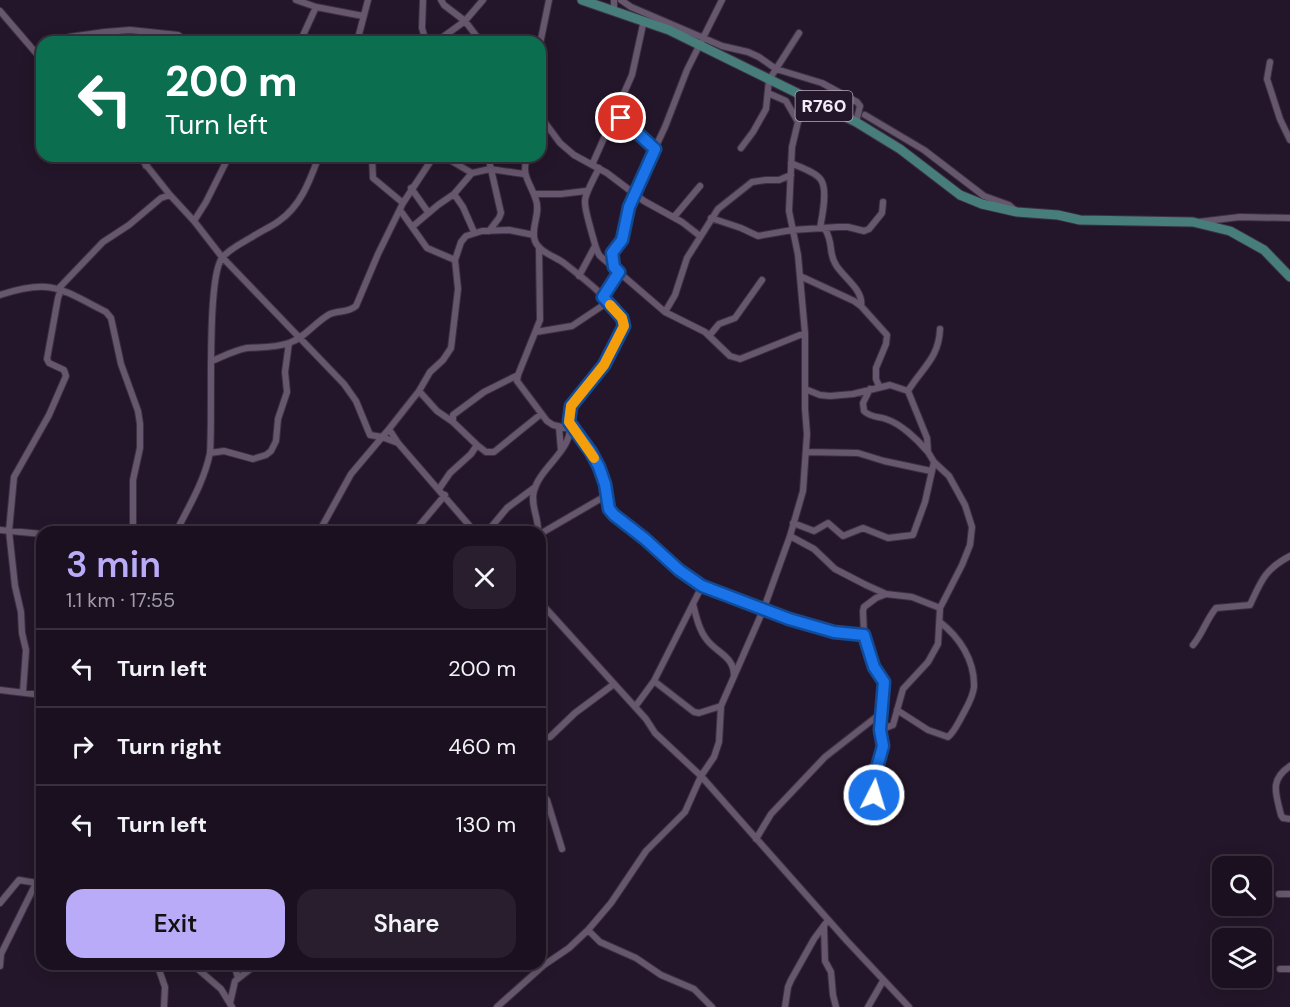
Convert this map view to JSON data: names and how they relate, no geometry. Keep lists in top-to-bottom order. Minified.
{"streets":{"main road":["R760"]},"page":{"turn":["200 m","Turn left"],"heading":["3 min","1.1 km · 17:55"],"list":[{"name":"Turn left","value":"200 m"},{"name":"Turn right","value":"460 m"},{"name":"Turn left","value":"130 m"}],"buttons":["Exit","Share"]}}
